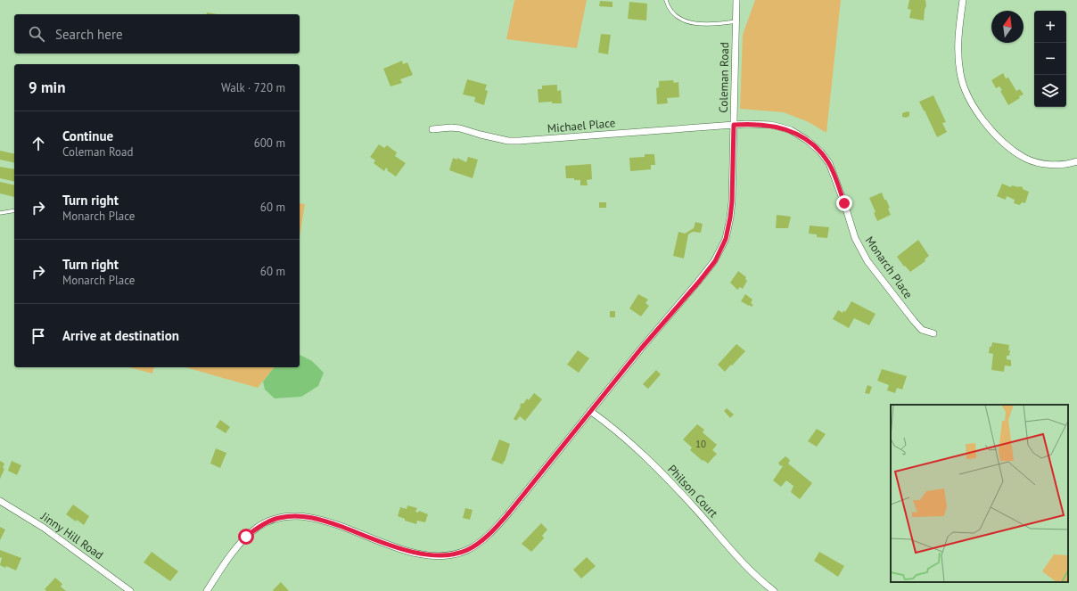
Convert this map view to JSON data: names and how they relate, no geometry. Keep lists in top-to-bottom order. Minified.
{"streets":{"street":["Coleman Road","Michael Place","Monarch Place","Philson Court","Jinny Hill Road"]},"crossings":[["Coleman Road","Michael Place"],["Coleman Road","Monarch Place"],["Coleman Road","Philson Court"],["Michael Place","Monarch Place"]],"house_numbers":["10"],"north":"top","page":{"map_buttons":["+","−"],"search":"Search here","heading":["9 min","Walk · 720 m"],"list":[["Continue","Coleman Road","600 m"],["Turn right","Monarch Place","60 m"],["Turn right","Monarch Place","60 m"],"Arrive at destination"]}}
